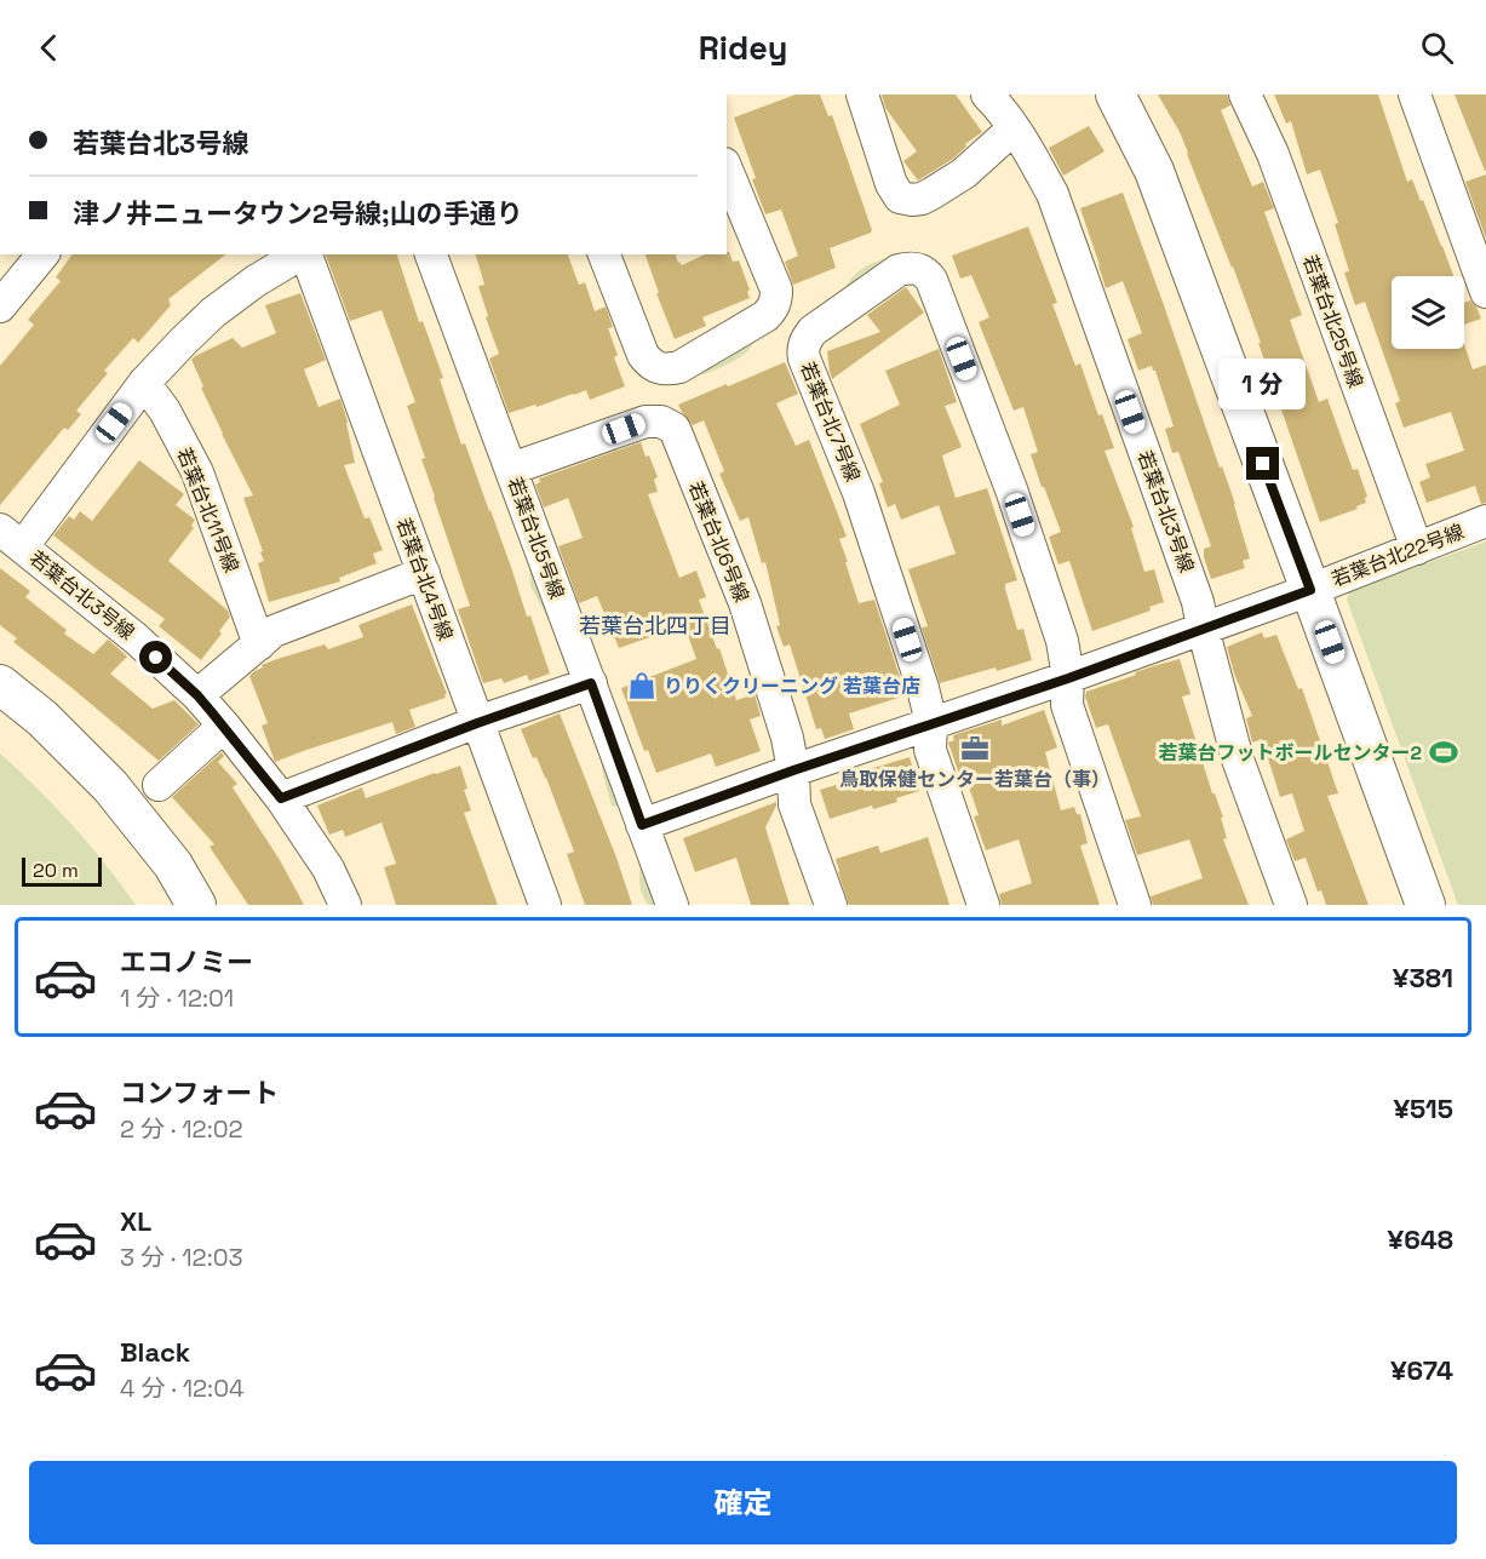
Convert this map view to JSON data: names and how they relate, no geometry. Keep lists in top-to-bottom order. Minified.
{"streets":{"street":["若葉台北25号線","若葉台北7号線","若葉台北11号線","若葉台北3号線","若葉台北5号線","若葉台北6号線","若葉台北22号線","若葉台北4号線"]},"crossings":[["若葉台北25号線","若葉台北22号線"],["若葉台北7号線","若葉台北22号線"],["若葉台北3号線","若葉台北22号線"],["若葉台北5号線","若葉台北6号線"],["若葉台北5号線","若葉台北22号線"],["若葉台北6号線","若葉台北22号線"]],"districts":["若葉台北四丁目"],"places":{"shop":["りりくクリーニング 若葉台店"],"office":["鳥取保健センター若葉台（事）"],"sports":["若葉台フットボールセンター2"]},"scale_bar":"20 m","page":{"header":"Ridey","banner":["若葉台北3号線","津ノ井ニュータウン2号線;山の手通り"],"bubble":"1 分","scale":"20 m","list":[{"name":"エコノミー","note":"1 分 · 12:01","value":"¥381"},{"name":"コンフォート","note":"2 分 · 12:02","value":"¥515"},{"name":"XL","note":"3 分 · 12:03","value":"¥648"},{"name":"Black","note":"4 分 · 12:04","value":"¥674"}],"buttons":"確定"}}
